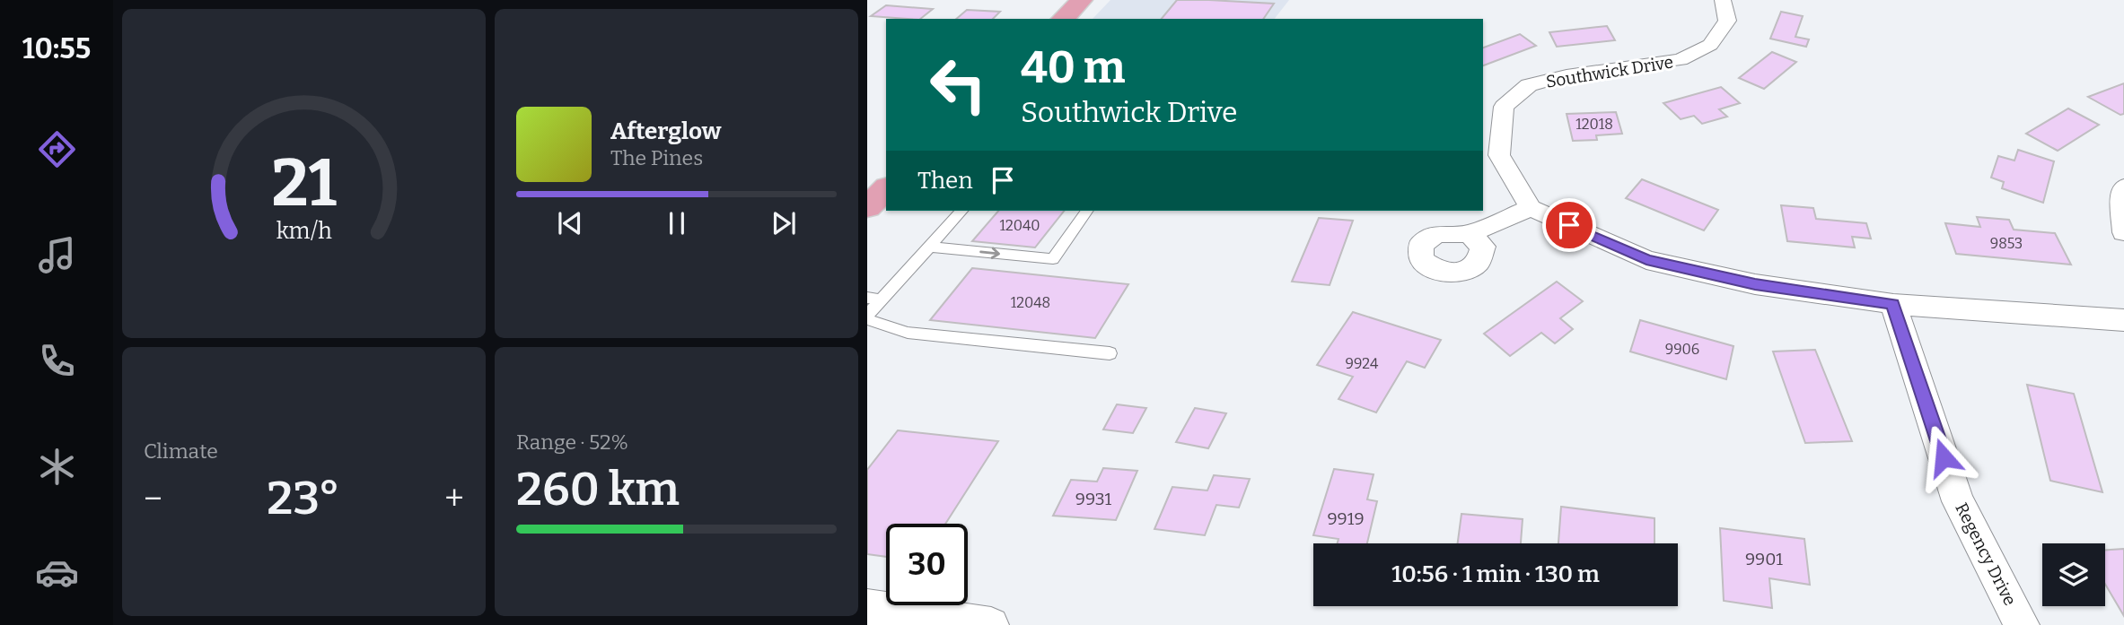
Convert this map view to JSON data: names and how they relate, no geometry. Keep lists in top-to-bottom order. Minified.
{"streets":{"street":["Southwick Drive","Regency Drive"]},"house_numbers":["12018","12040","9853","12048","9906","9924","9931","9919","9901"],"page":{"tabs":"10:55","turn":["40 m","Southwick Drive"],"song":["Afterglow","The Pines"],"then":"Then","tile":["Climate",["Range · 52%","260 km"]],"heat":["−","23°","+"],"limit":"30","trip":"10:56 · 1 min · 130 m","gauge":["21","km/h"]}}
